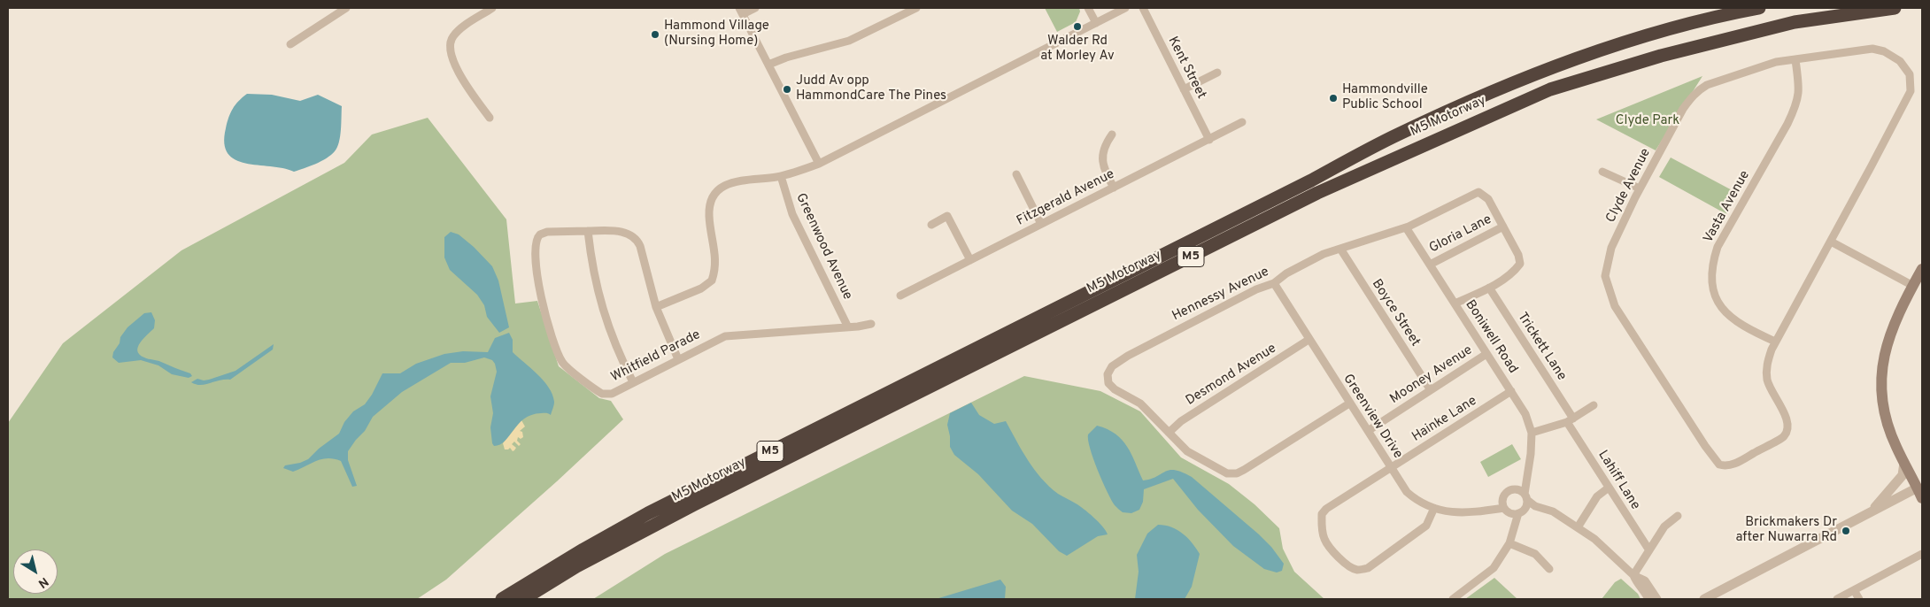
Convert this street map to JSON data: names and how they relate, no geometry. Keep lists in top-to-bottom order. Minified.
{"streets":{"highway":["M5 Motorway","M5"],"street":["Kent Street","Clyde Avenue","Fitzgerald Avenue","Vasta Avenue","Gloria Lane","Greenwood Avenue","Hennessy Avenue","Boyce Street","Boniwell Road","Trickett Lane","Whitfield Parade","Desmond Avenue","Mooney Avenue","Greenview Drive","Hainke Lane","Lahiff Lane"]},"crossings":[["Kent Street","Fitzgerald Avenue"],["Clyde Avenue","Vasta Avenue"],["Gloria Lane","Hennessy Avenue"],["Gloria Lane","Boniwell Road"],["Greenwood Avenue","Whitfield Parade"],["Hennessy Avenue","Boyce Street"],["Hennessy Avenue","Boniwell Road"],["Hennessy Avenue","Trickett Lane"],["Hennessy Avenue","Desmond Avenue"],["Hennessy Avenue","Greenview Drive"],["Boyce Street","Mooney Avenue"],["Boniwell Road","Mooney Avenue"],["Boniwell Road","Greenview Drive"],["Boniwell Road","Hainke Lane"],["Trickett Lane","Lahiff Lane"],["Desmond Avenue","Greenview Drive"],["Mooney Avenue","Greenview Drive"],["Greenview Drive","Hainke Lane"]],"parks":["Clyde Park"],"places":["Walder Rd at Morley Av","Hammond Village (Nursing Home)","Judd Av opp HammondCare The Pines","Hammondville Public School","Brickmakers Dr after Nuwarra Rd"],"north":"bottom right"}
